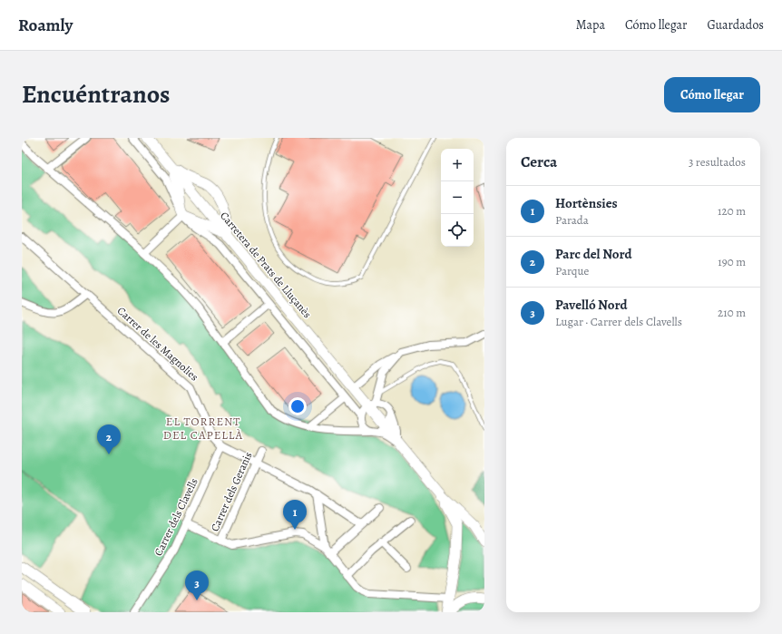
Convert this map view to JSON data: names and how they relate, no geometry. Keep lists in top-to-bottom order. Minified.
{"streets":{"street":["Carretera de Prats de Lluçanès","Carrer de les Magnolies","Carrer dels Geranis","Carrer dels Clavells"]},"crossings":[["Carrer de les Magnolies","Carrer dels Geranis"],["Carrer de les Magnolies","Carrer dels Clavells"]],"districts":["EL TORRENT DEL CAPELLÀ"],"page":{"header":"Roamly","nav":["Mapa","Cómo llegar","Guardados"],"title":"Encuéntranos","buttons":"Cómo llegar","heading":["Cerca","3 resultados"],"map_buttons":["+","−"],"list":[{"mark":"1","name":"Hortènsies","note":"Parada","value":"120 m"},{"mark":"2","name":"Parc del Nord","note":"Parque","value":"190 m"},{"mark":"3","name":"Pavelló Nord","note":"Lugar · Carrer dels Clavells","value":"210 m"}],"pins":["2","1","3"]}}
